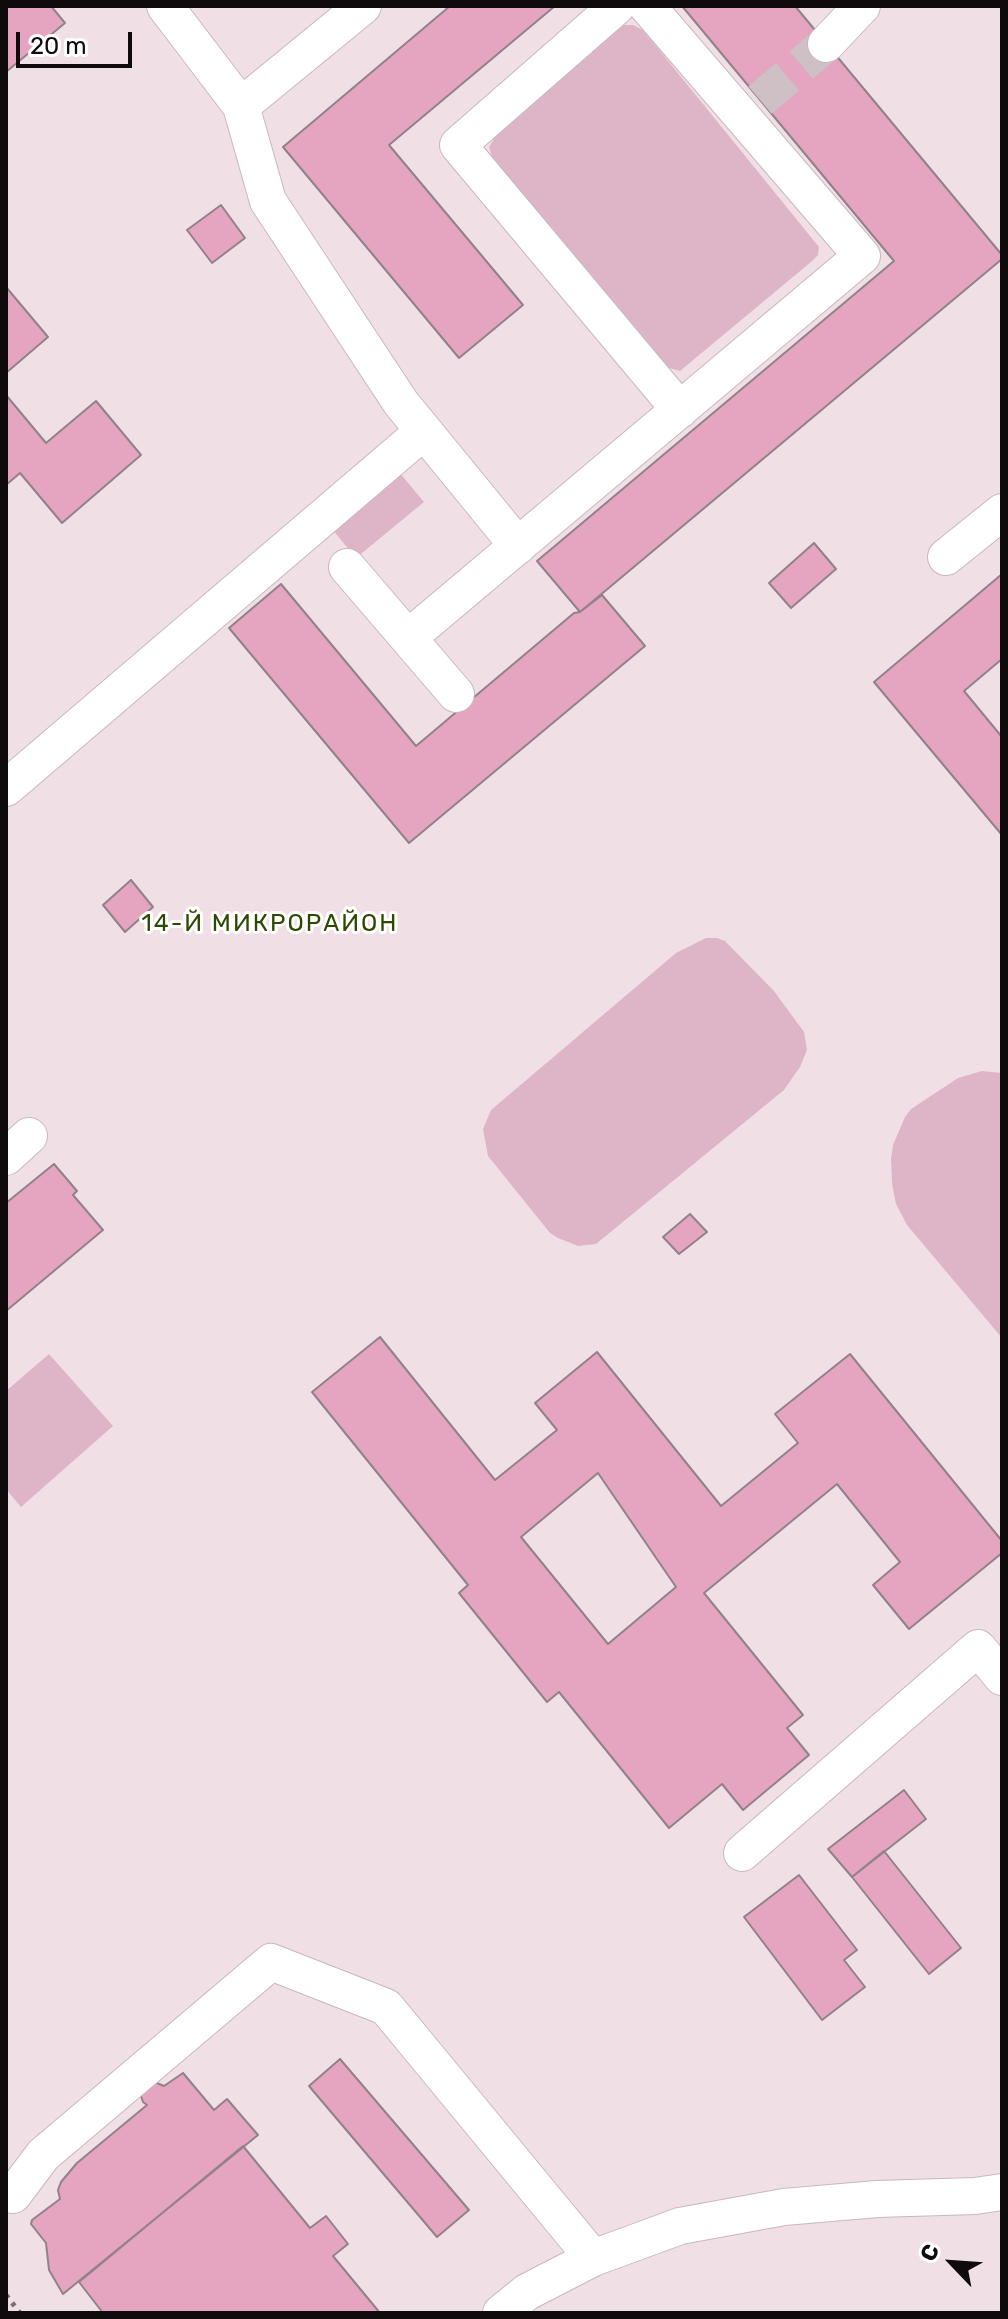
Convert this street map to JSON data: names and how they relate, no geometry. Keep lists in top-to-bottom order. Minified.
{"districts":["14-Й МИКРОРАЙОН"],"scale_bar":"20 m","north":"top left"}
